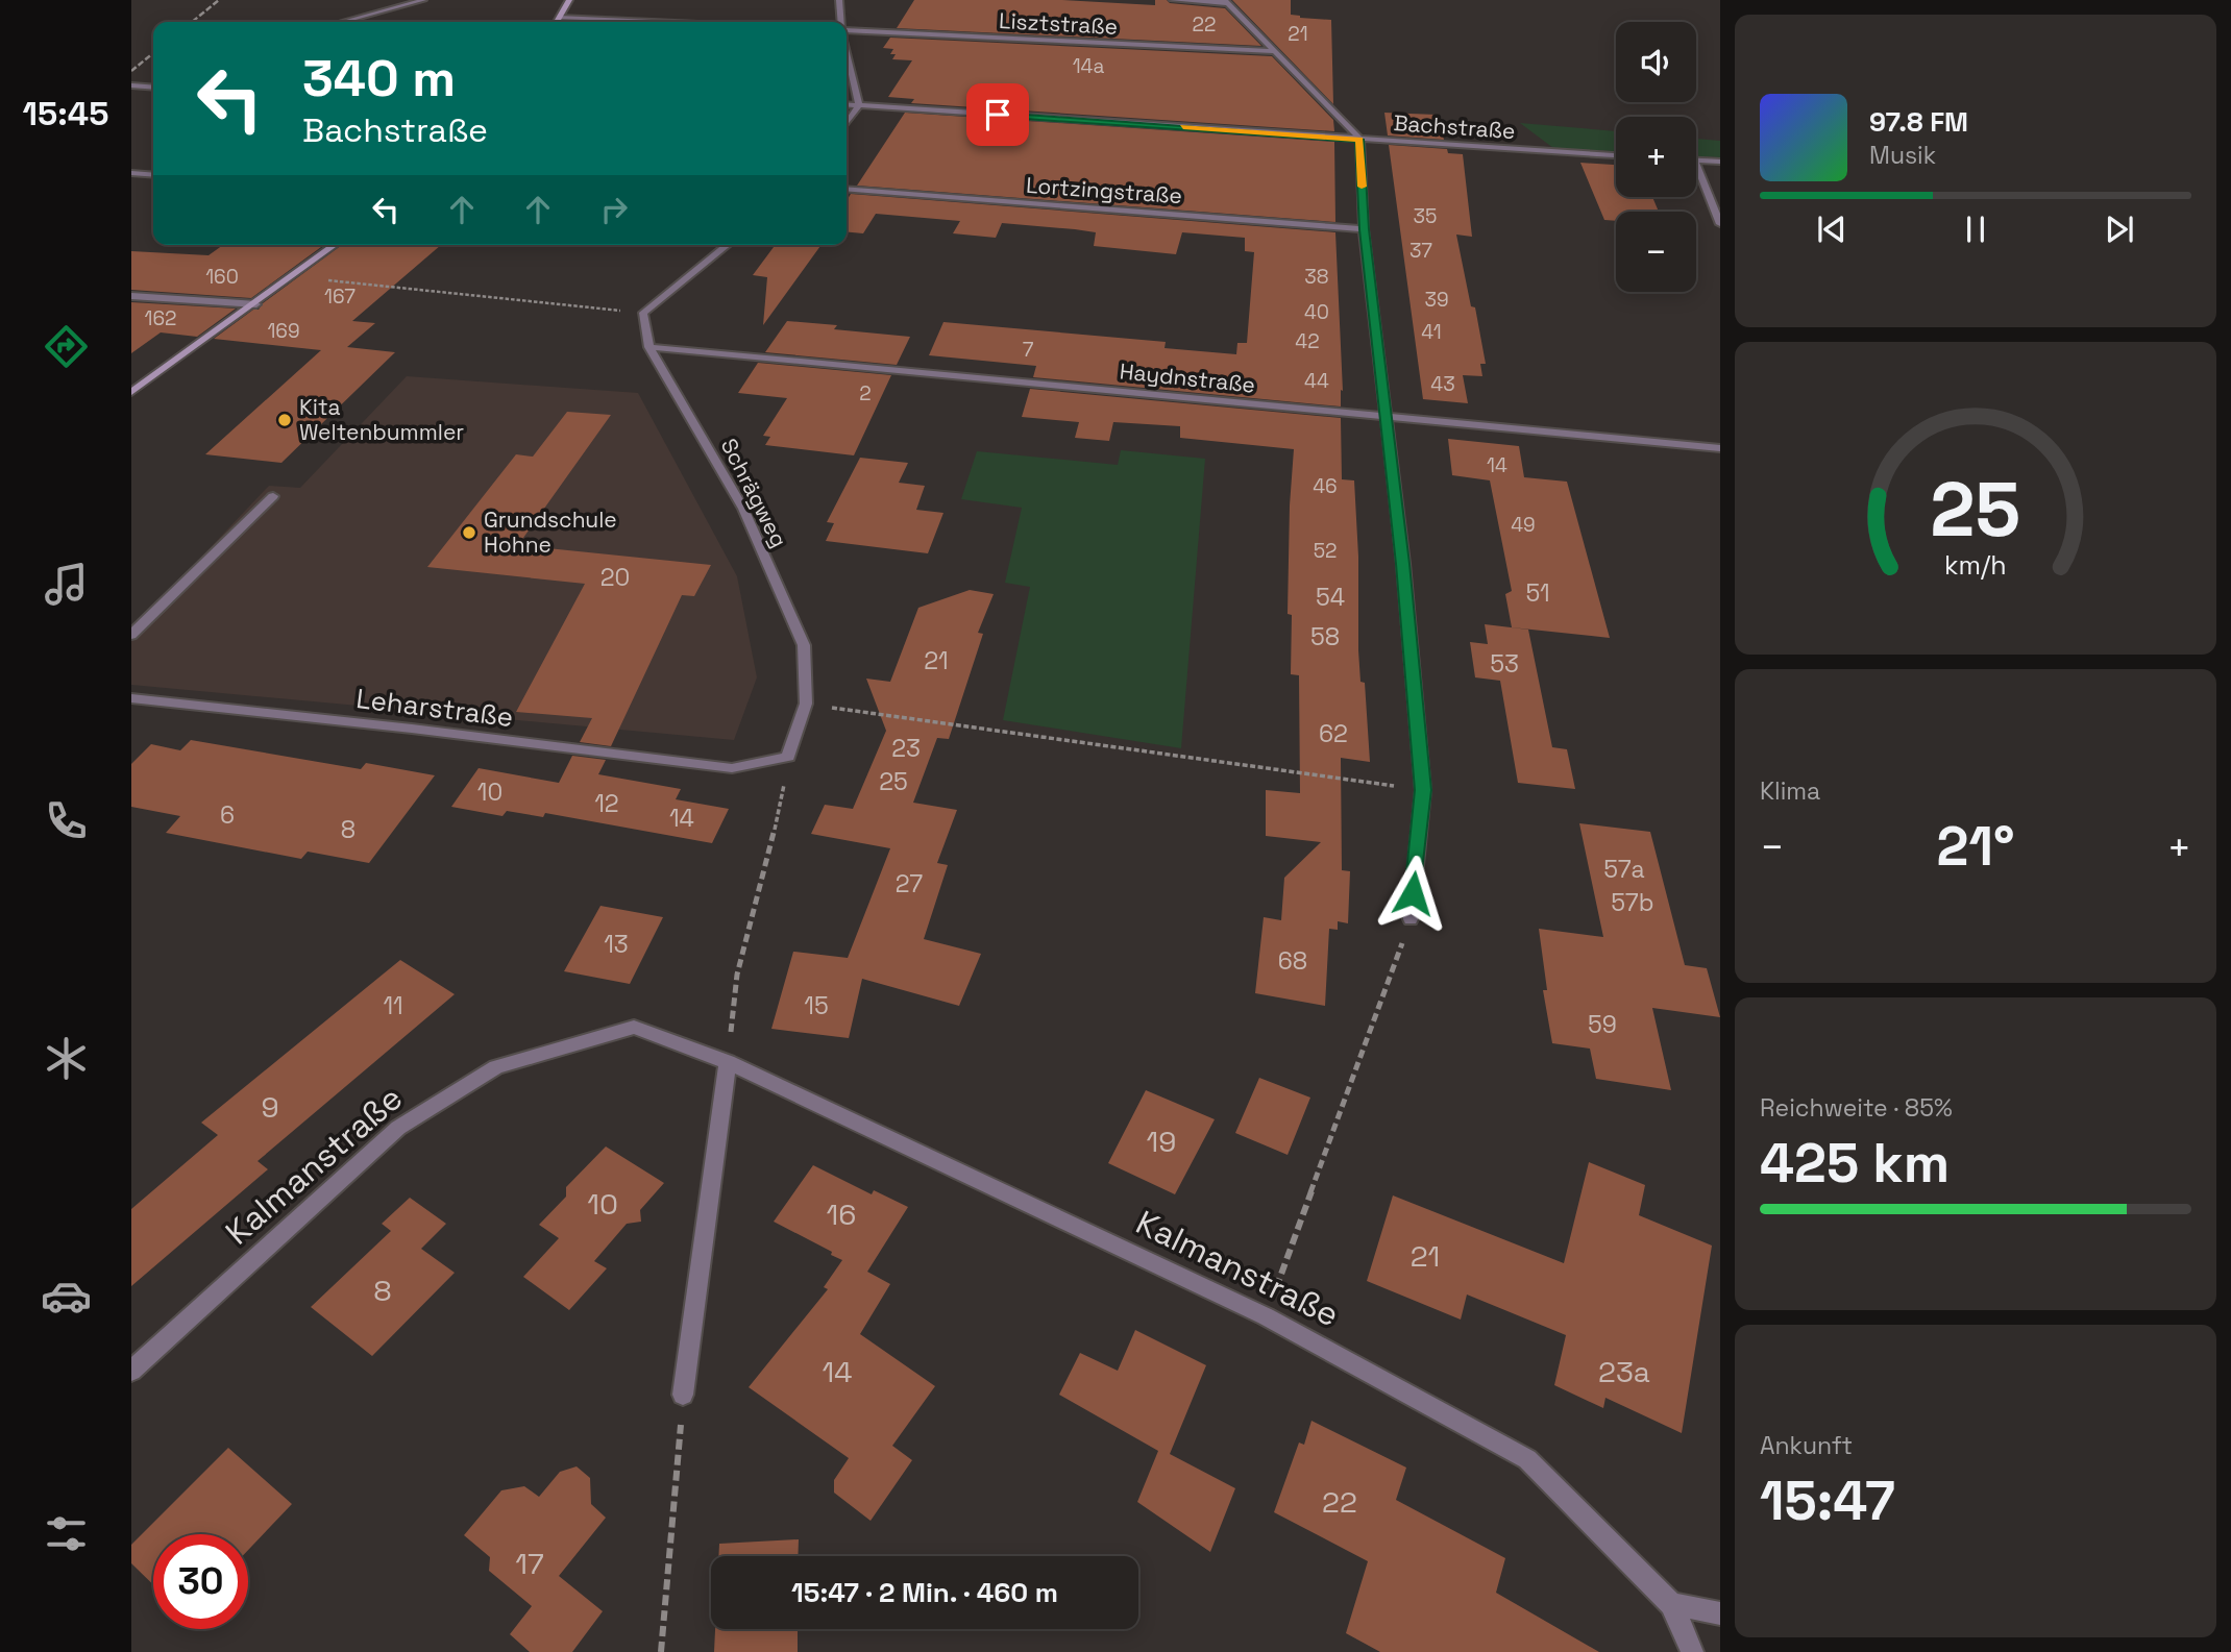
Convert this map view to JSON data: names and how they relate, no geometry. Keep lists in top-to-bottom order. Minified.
{"streets":{"street":["Lisztstraße","Bachstraße","Lortzingstraße","Haydnstraße","Schrägweg","Leharstraße","Kalmanstraße"]},"crossings":[["Haydnstraße","Schrägweg"],["Schrägweg","Leharstraße"]],"places":["Kita Weltenbummler","Grundschule Hohne"],"house_numbers":["22","21","14a","35","37","160","38","167","39","40","162","169","41","42","7","44","43","2","14","46","49","52","20","51","54","58","21","53","62","23","25","10","12","6","14","8","57a","27","57b","13","68","11","15","59","9","19","10","16","21","8","14","23a","22","17"],"page":{"tabs":"15:45","map_buttons":["+","−"],"turn":["340 m","Bachstraße"],"song":["97.8 FM","Musik"],"tile":["Klima",["Reichweite · 85%","425 km"],["Ankunft","15:47"]],"heat":["−","21°","+"],"limit":"30","trip":"15:47 · 2 Min. · 460 m","gauge":["25","km/h"]}}
